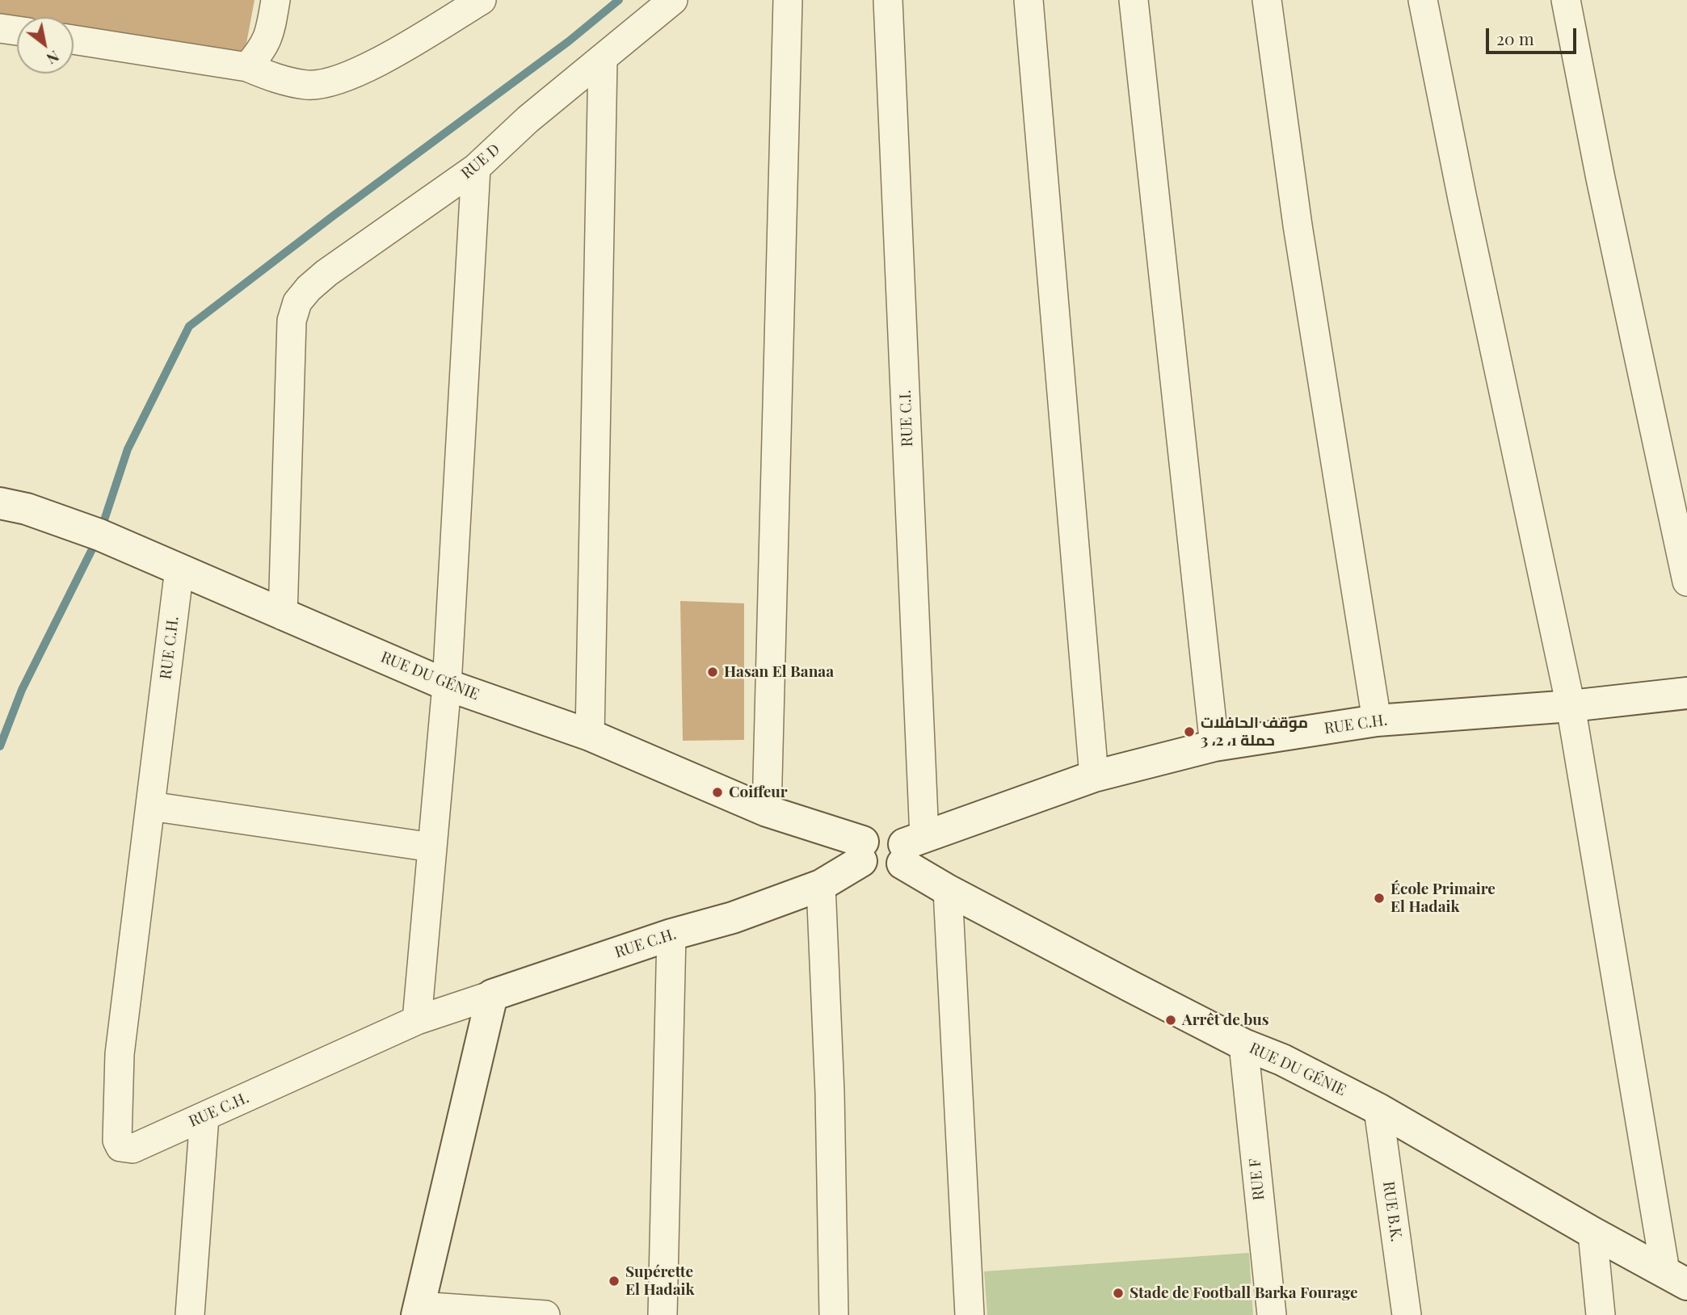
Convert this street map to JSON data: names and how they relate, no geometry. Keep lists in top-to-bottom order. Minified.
{"streets":{"street":["RUE D","RUE C.I.","RUE C.H.","RUE DU GÉNIE","RUE F","RUE B.K."]},"crossings":[["RUE D","RUE DU GÉNIE"],["RUE C.I.","RUE C.H."],["RUE C.I.","RUE DU GÉNIE"],["RUE C.H.","RUE DU GÉNIE"],["RUE DU GÉNIE","RUE F"],["RUE DU GÉNIE","RUE B.K."]],"places":["Hasan El Banaa","موقف الحافلات حملة 1، 2، 3","Coiffeur","École Primaire El Hadaik","Arrêt de bus","Supérette El Hadaik","Stade de Football Barka Fourage"],"scale_bar":"20 m","north":"bottom right"}
